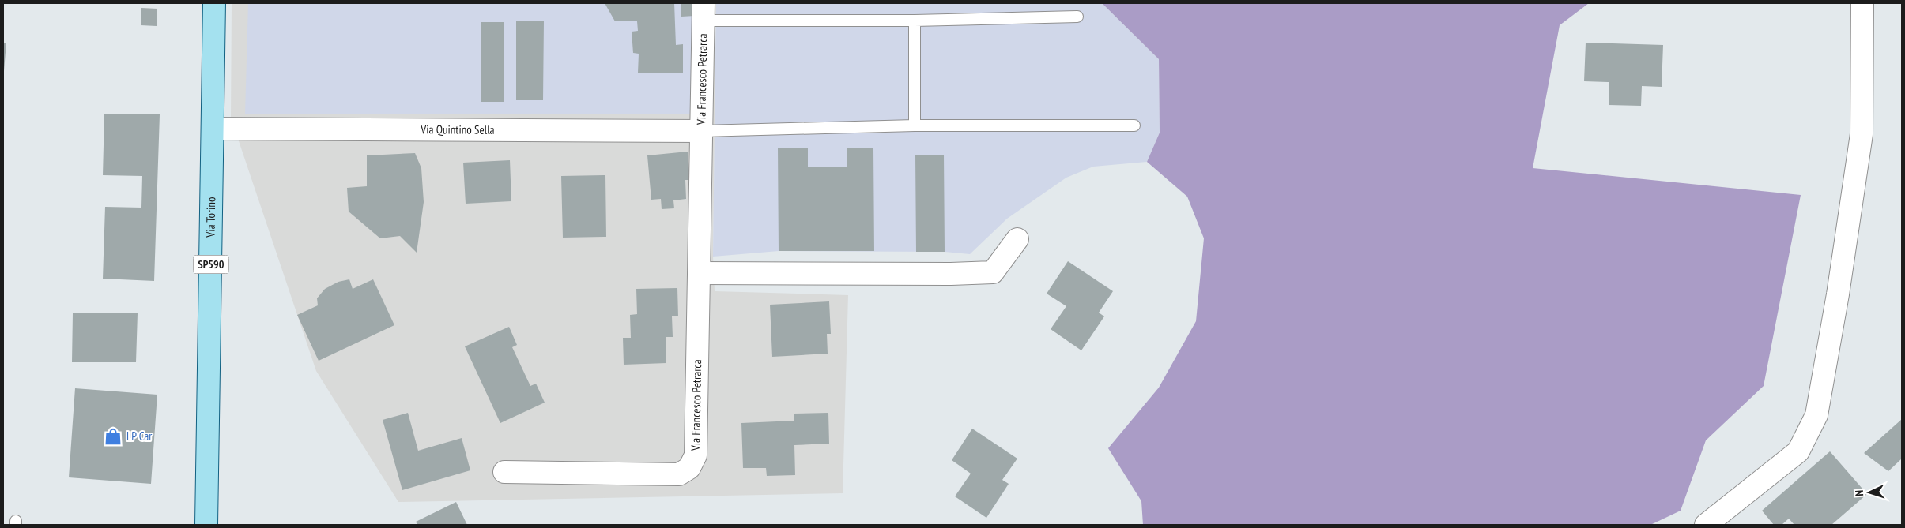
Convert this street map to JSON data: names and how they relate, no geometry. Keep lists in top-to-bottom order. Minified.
{"streets":{"main road":["Via Torino","SP590"],"street":["Via Francesco Petrarca","Via Quintino Sella"]},"crossings":[["Via Francesco Petrarca","Via Quintino Sella"],["Via Quintino Sella","Via Torino"]],"places":{"shop":["LP Car"]},"north":"left"}
